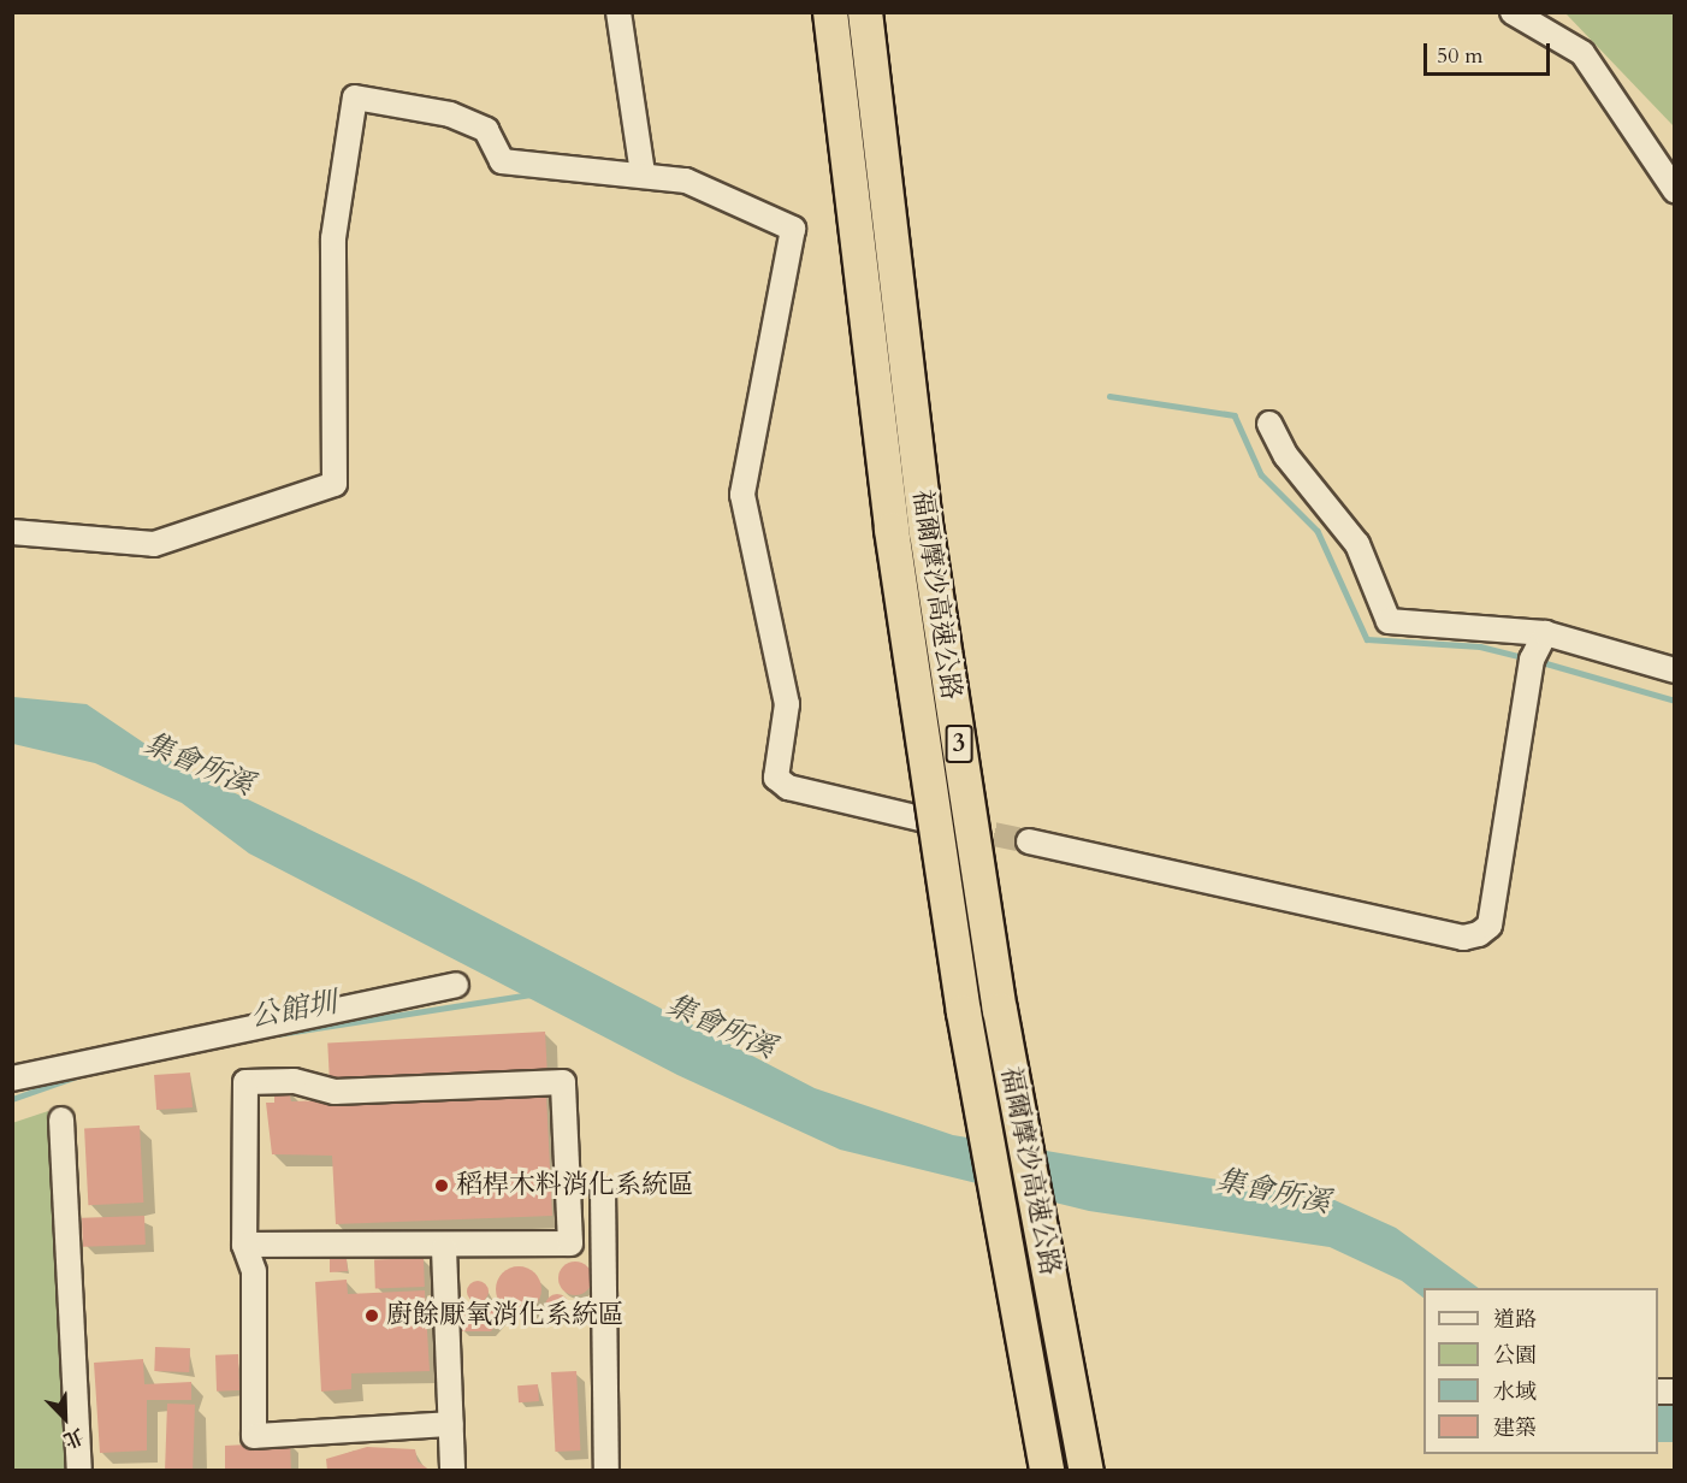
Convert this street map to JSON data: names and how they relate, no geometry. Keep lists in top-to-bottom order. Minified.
{"streets":{"highway":["福爾摩沙高速公路","3"]},"water":["集會所溪","公館圳"],"places":["稻桿木料消化系統區","廚餘厭氧消化系統區"],"legend":["道路","公園","水域","建築"],"scale_bar":"50 m","north":"bottom right"}
